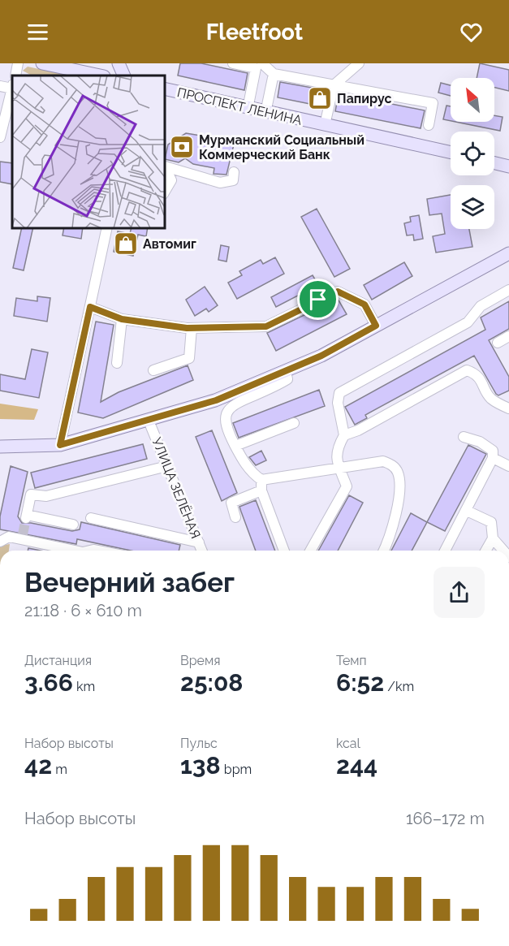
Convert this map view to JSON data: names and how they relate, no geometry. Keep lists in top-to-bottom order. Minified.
{"streets":{"main road":["ПРОСПЕКТ ЛЕНИНА"],"street":["УЛИЦА ЗЕЛЁНАЯ"]},"places":{"shop":["Папирус","Автомиг"],"bank":["Мурманский Социальный Коммерческий Банк"]},"north":"top left","page":{"header":"Fleetfoot","heading":["Вечерний забег","21:18 · 6 × 610 m"],"stats":[["Дистанция","3.66 km"],["Время","25:08"],["Темп","6:52 /km"],["Набор высоты","42 m"],["Пульс","138 bpm"],["kcal","244"]],"chart":["Набор высоты","166–172 m"]}}
